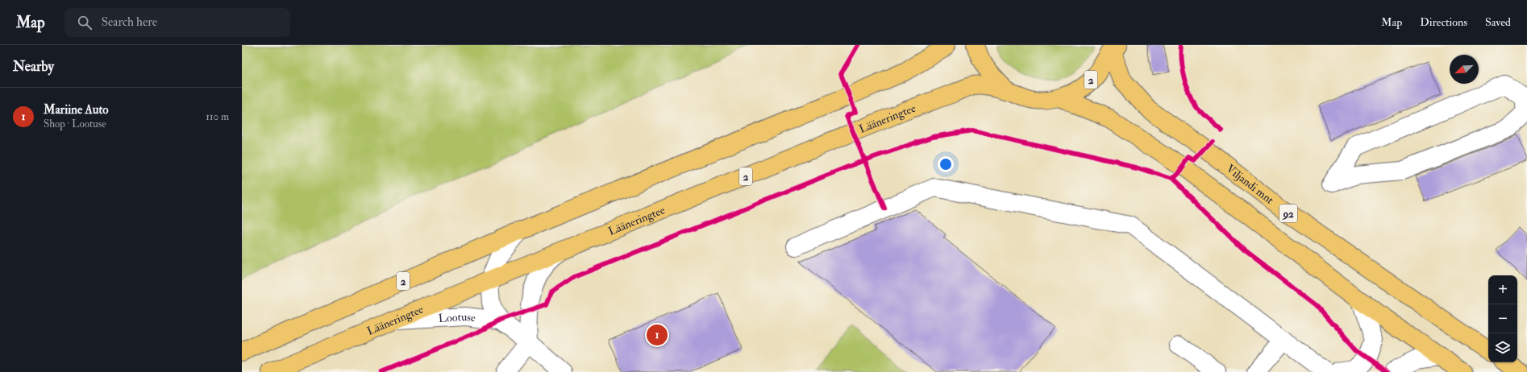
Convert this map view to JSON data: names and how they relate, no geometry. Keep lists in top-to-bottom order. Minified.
{"streets":{"main road":["2","Lääneringtee","Viljandi mnt","92"],"street":["Lootuse"]},"crossings":[["Lääneringtee","Viljandi mnt"],["Lääneringtee","92"],["Lääneringtee","Lootuse"]],"north":"bottom left","page":{"header":"Map","search":"Search here","nav":["Map","Directions","Saved"],"heading":"Nearby","list":[{"mark":"1","name":"Mariine Auto","note":"Shop · Lootuse","value":"110 m"}],"map_buttons":["+","−"],"pins":"1"}}
